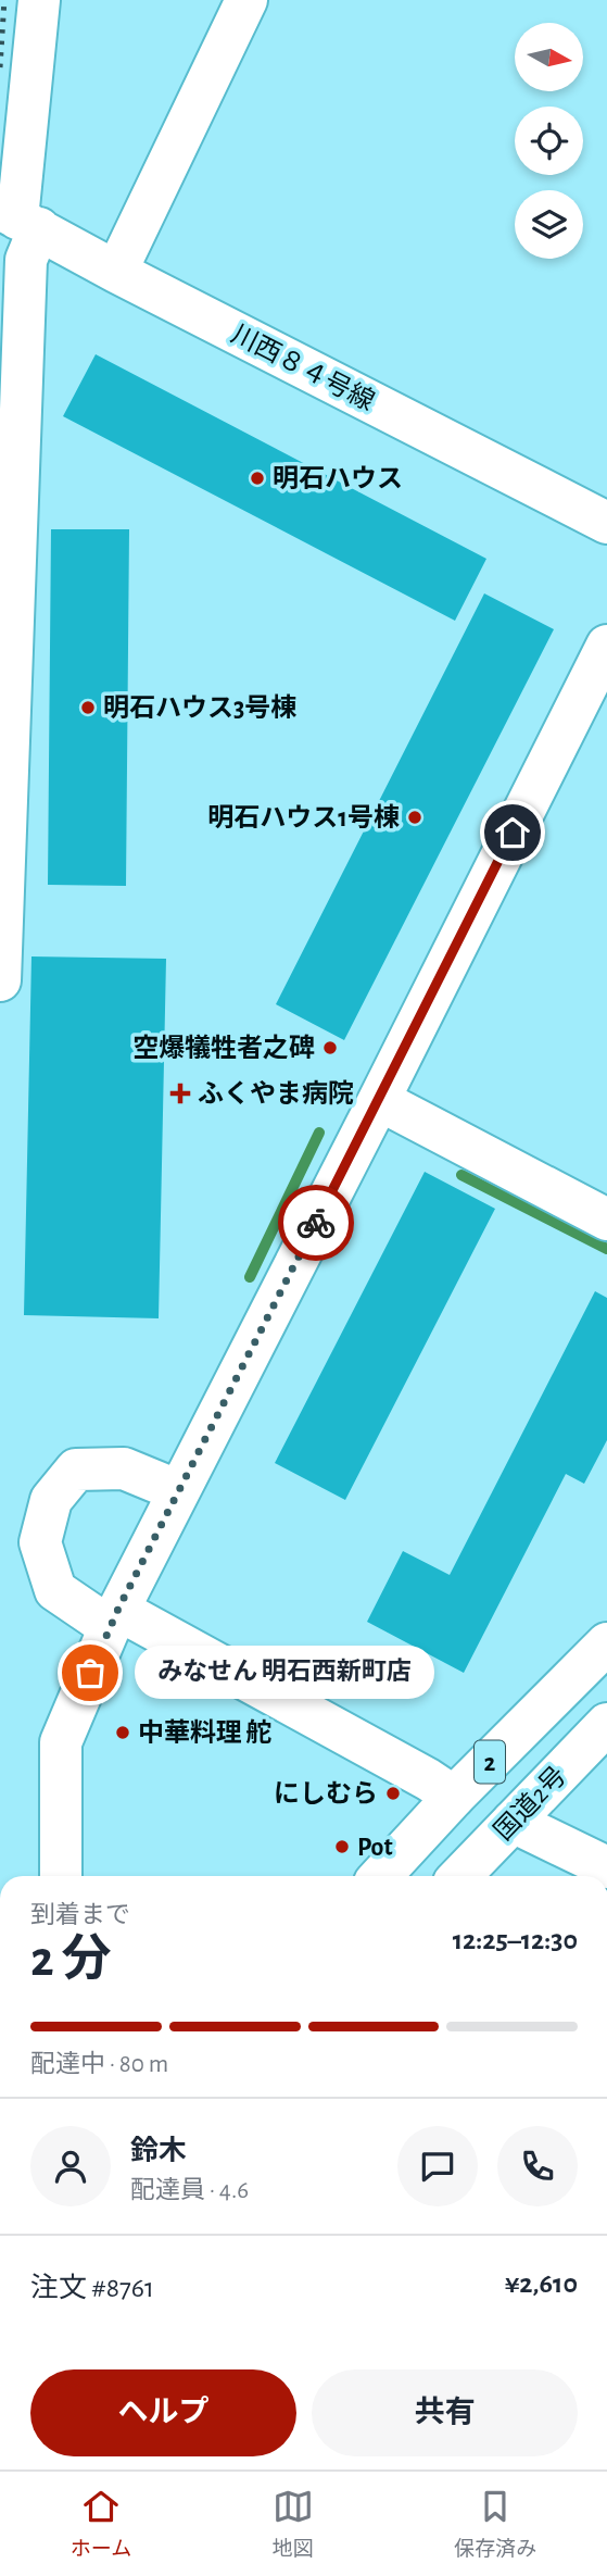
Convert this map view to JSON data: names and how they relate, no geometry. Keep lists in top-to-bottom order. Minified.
{"streets":{"main road":["川西８４号線","2","国道2号"]},"places":{"other":["明石ハウス","明石ハウス3号棟","明石ハウス1号棟","空爆犠牲者之碑","みなせん 明石西新町店","中華料理 舵","にしむら","Pot"],"health":["ふくやま病院"]},"north":"right","page":{"bubble":"みなせん 明石西新町店","heading":["2 分","到着まで","12:25–12:30"],"panel":["鈴木","配達員 · 4.6","注文 #8761","¥2,610"],"bar":"配達中 · 80 m","buttons":["ヘルプ","共有"],"tabs":["ホーム","地図","保存済み"]}}
